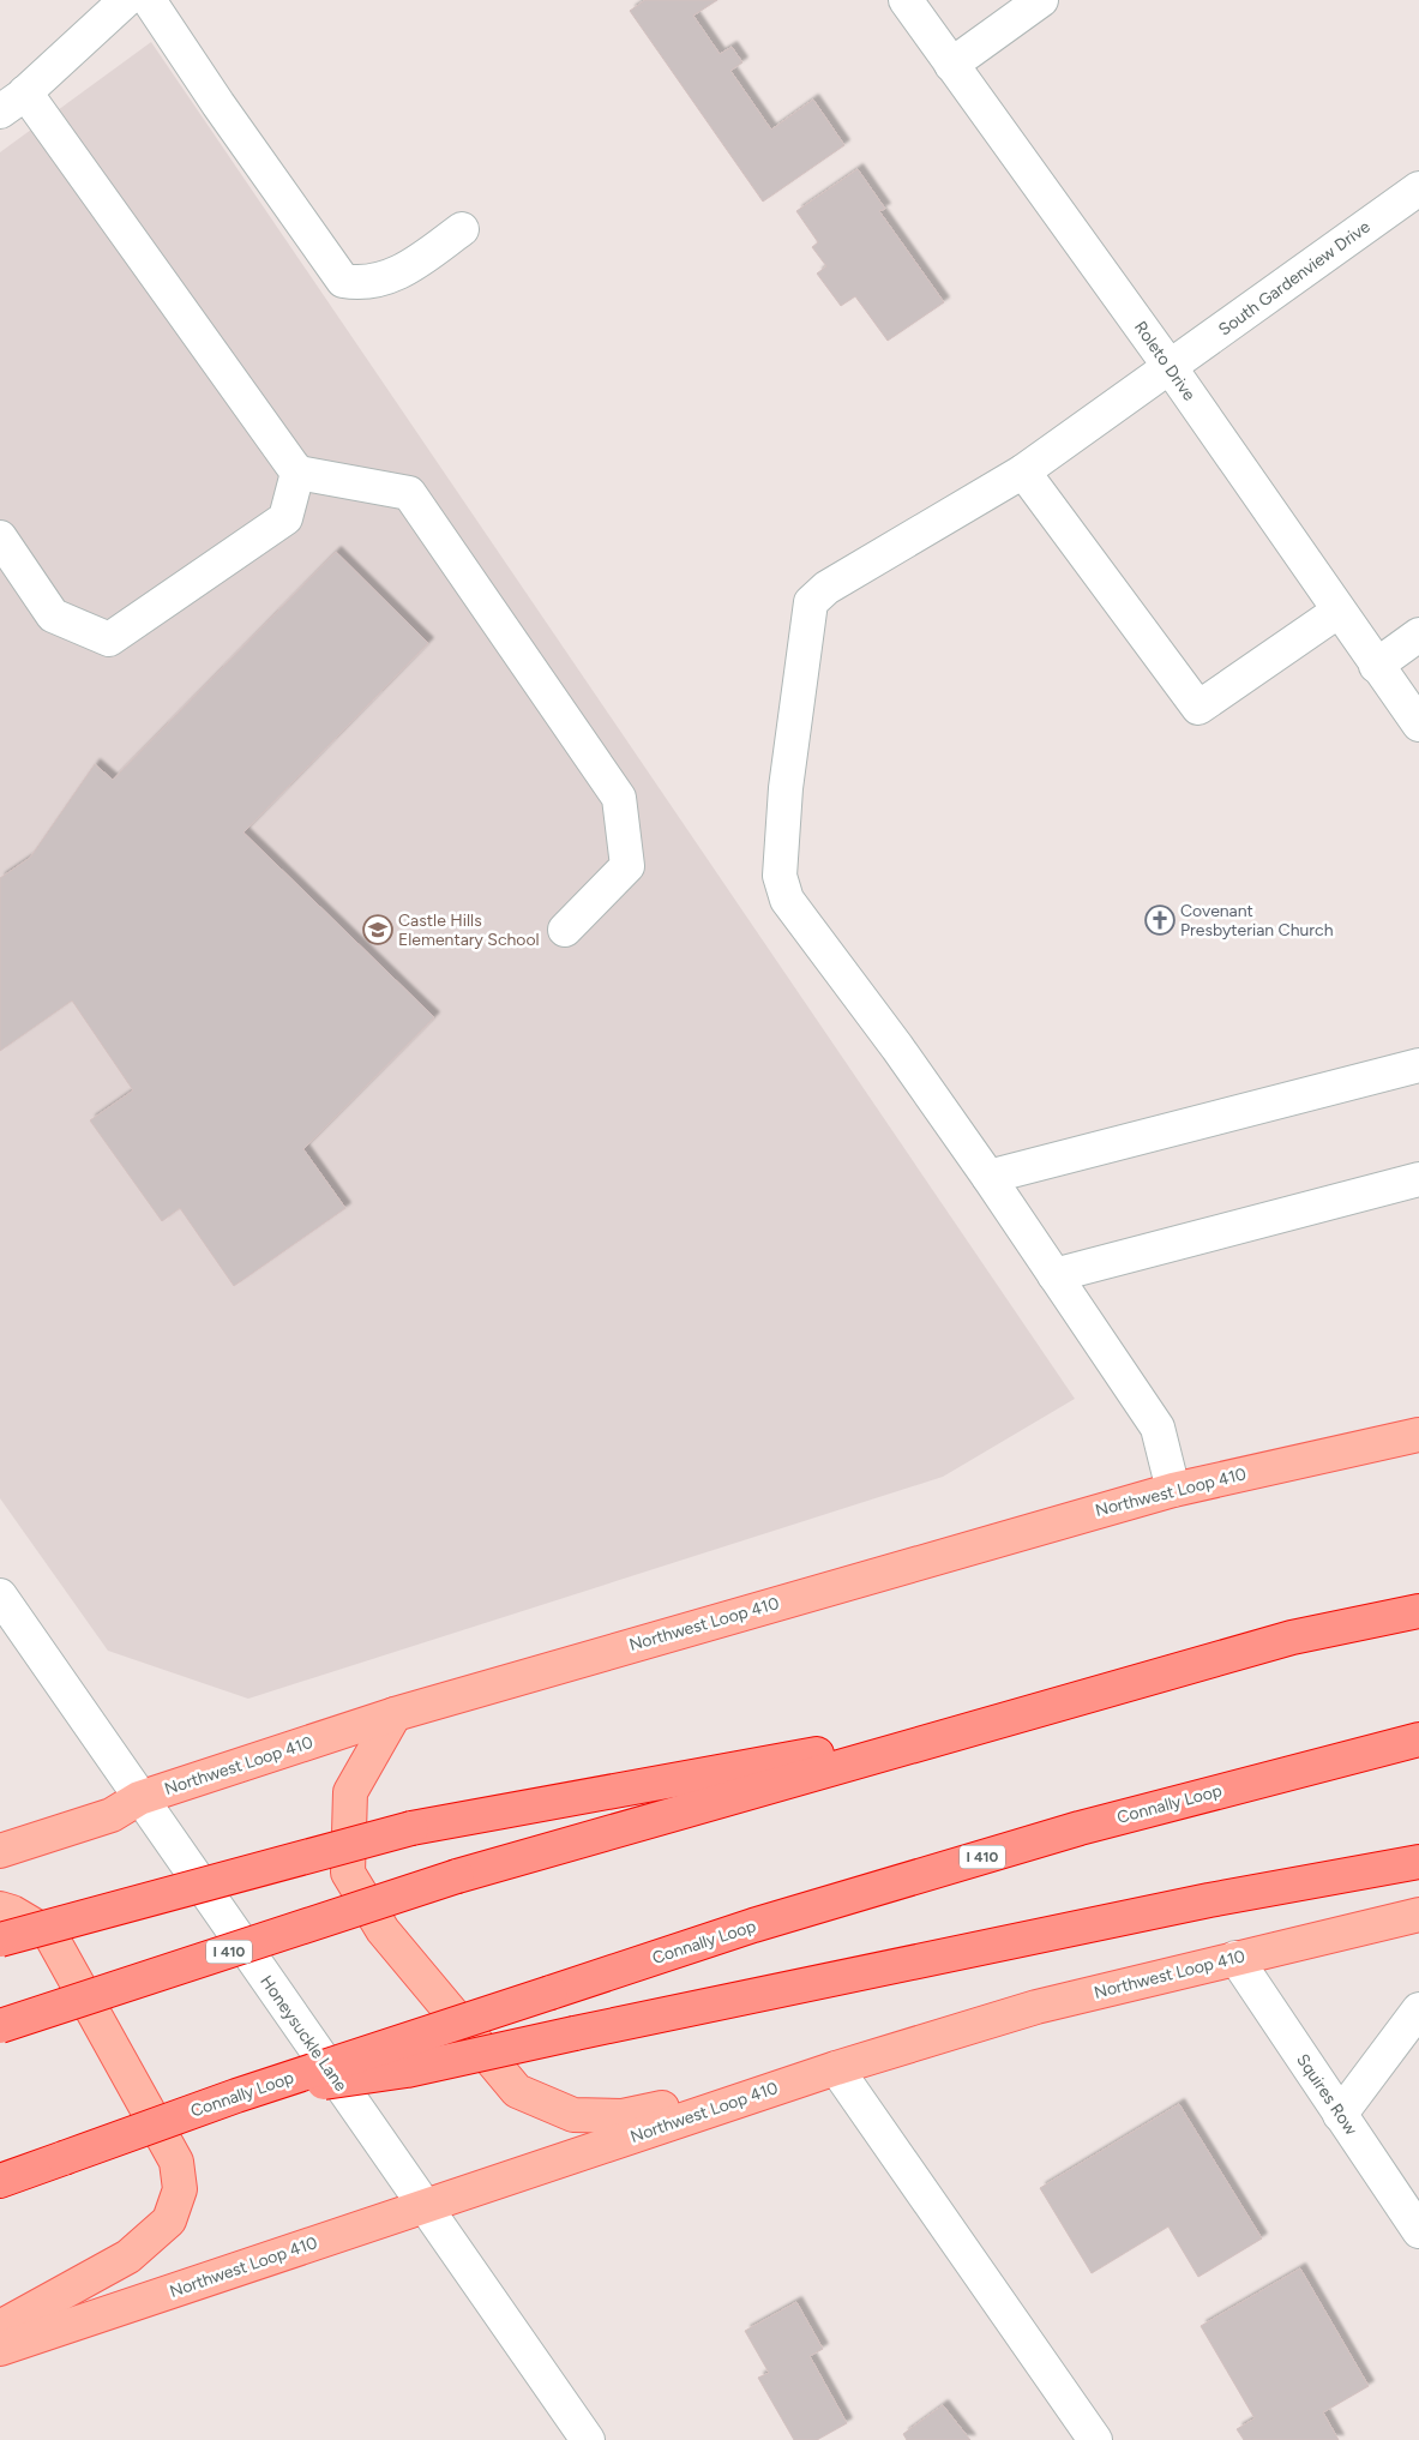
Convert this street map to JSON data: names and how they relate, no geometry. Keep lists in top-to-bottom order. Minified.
{"streets":{"highway":["Connally Loop","I 410"],"main road":["Northwest Loop 410"],"street":["South Gardenview Drive","Roleto Drive","Honeysuckle Lane","Squires Row"]},"crossings":[["South Gardenview Drive","Roleto Drive"],["Northwest Loop 410","Honeysuckle Lane"],["Northwest Loop 410","Squires Row"]],"places":{"church":["Covenant Presbyterian Church"],"school or university":["Castle Hills Elementary School"]}}
